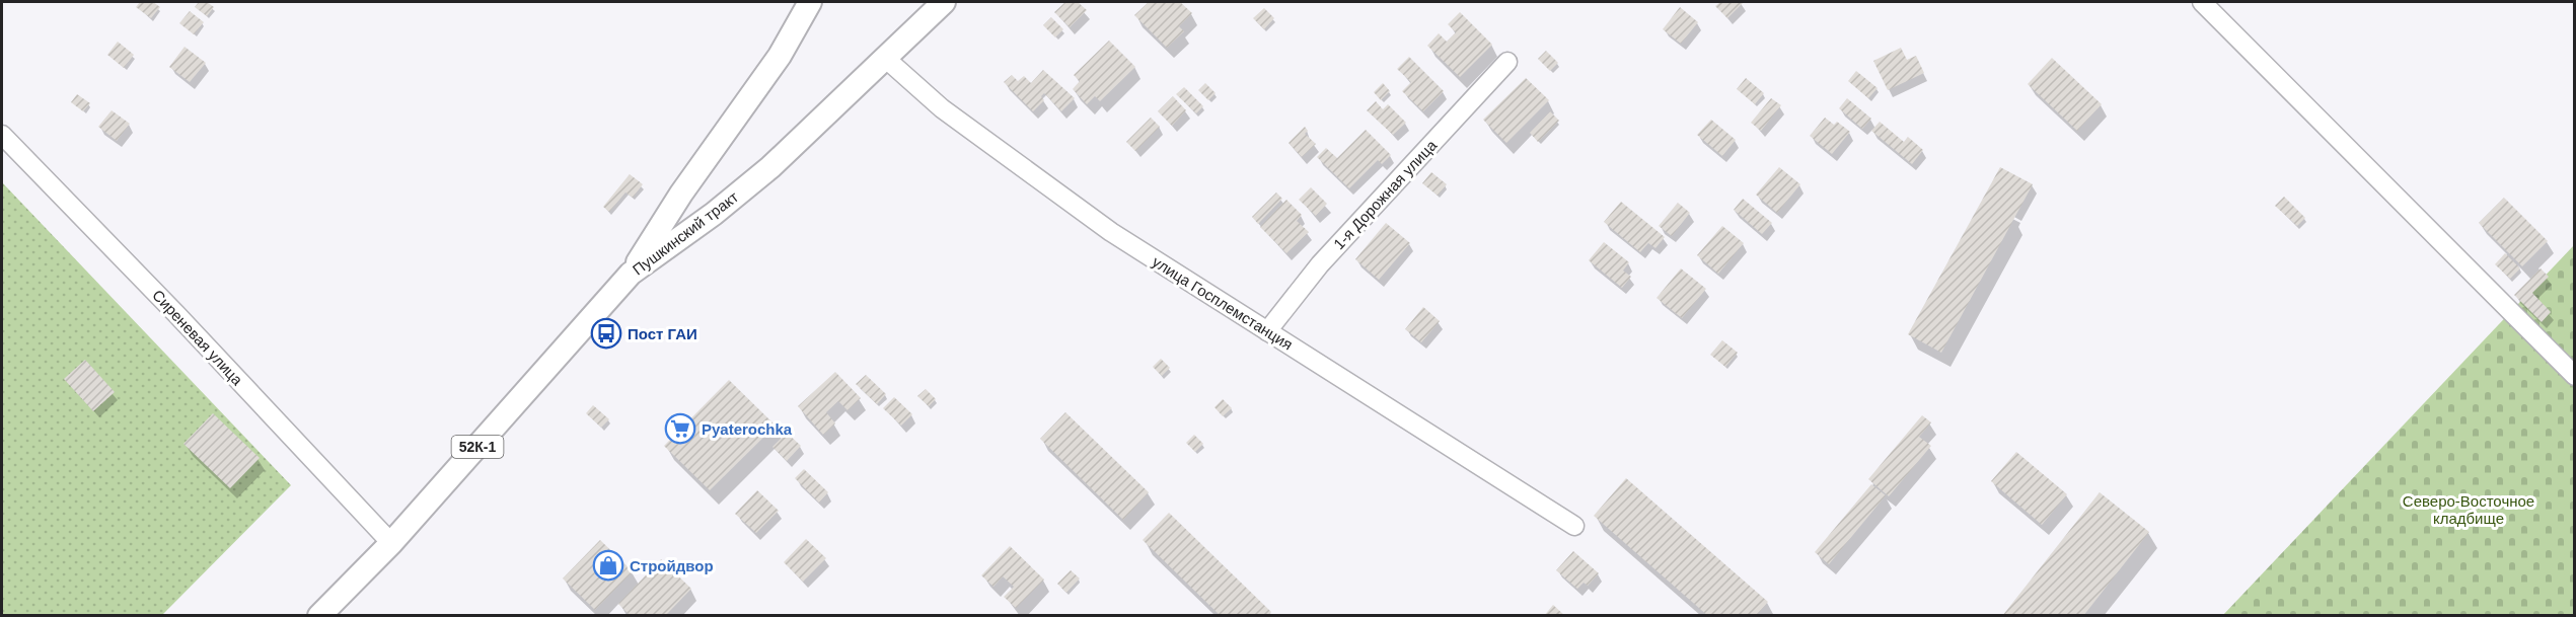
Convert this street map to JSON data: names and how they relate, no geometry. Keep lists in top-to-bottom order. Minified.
{"streets":{"main road":["Пушкинский тракт","52К-1"],"street":["1-я Дорожная улица","улица Госплемстанция","Сиреневая улица"]},"crossings":[["1-я Дорожная улица","улица Госплемстанция"],["Пушкинский тракт","улица Госплемстанция"],["Пушкинский тракт","Сиреневая улица"],["Пушкинский тракт","52К-1"]],"parks":["Северо-Восточное кладбище"],"places":{"bus stop":["Пост ГАИ"],"supermarket":["Pyaterochka"],"shop":["Стройдвор"]}}
